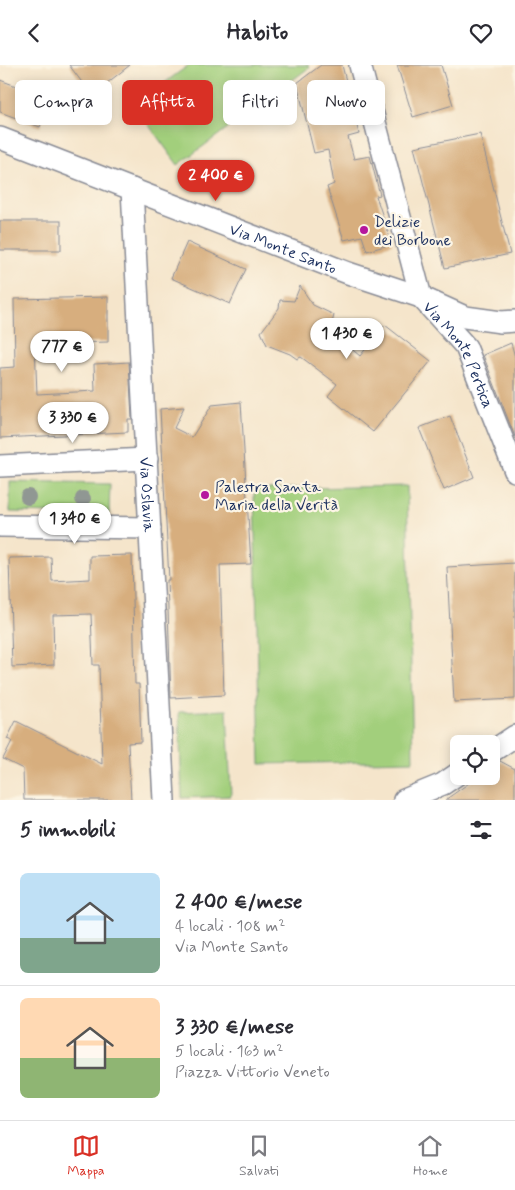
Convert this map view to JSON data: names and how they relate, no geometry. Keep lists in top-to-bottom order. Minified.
{"streets":{"street":["Via Monte Santo","Via Monte Pertica","Via Oslavia"]},"crossings":[["Via Monte Santo","Via Monte Pertica"],["Via Monte Santo","Via Oslavia"]],"places":["Delizie dei Borbone","Palestra Santa Maria della Verità"],"page":{"header":"Habito","chip":["Compra","Affitta","Filtri","Nuovo"],"price":["2 400 €","1 430 €","777 €","3 330 €","1 340 €"],"heading":"5 immobili","list":[{"name":"2 400 €/mese","note":"4 locali · 108 m² · Via Monte Santo"},{"name":"3 330 €/mese","note":"5 locali · 163 m² · Piazza Vittorio Veneto"}],"tabs":["Mappa","Salvati","Home"]}}
